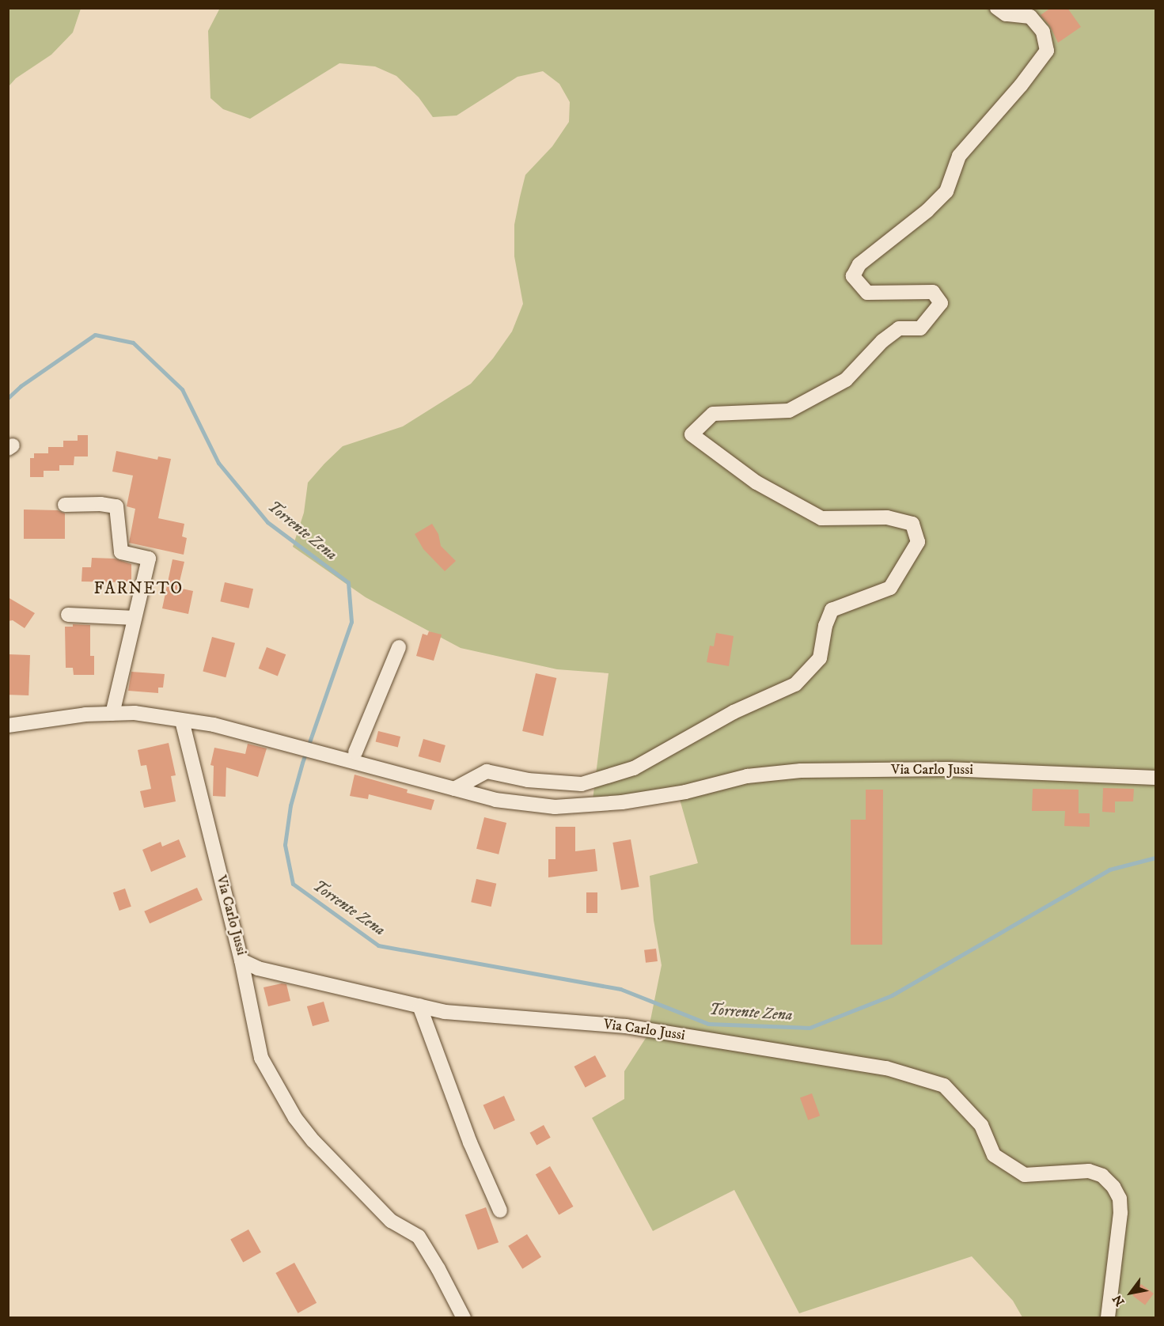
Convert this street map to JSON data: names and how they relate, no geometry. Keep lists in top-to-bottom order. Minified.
{"streets":{"street":["Via Carlo Jussi"]},"districts":["FARNETO"],"water":["Torrente Zena"],"north":"bottom left"}
